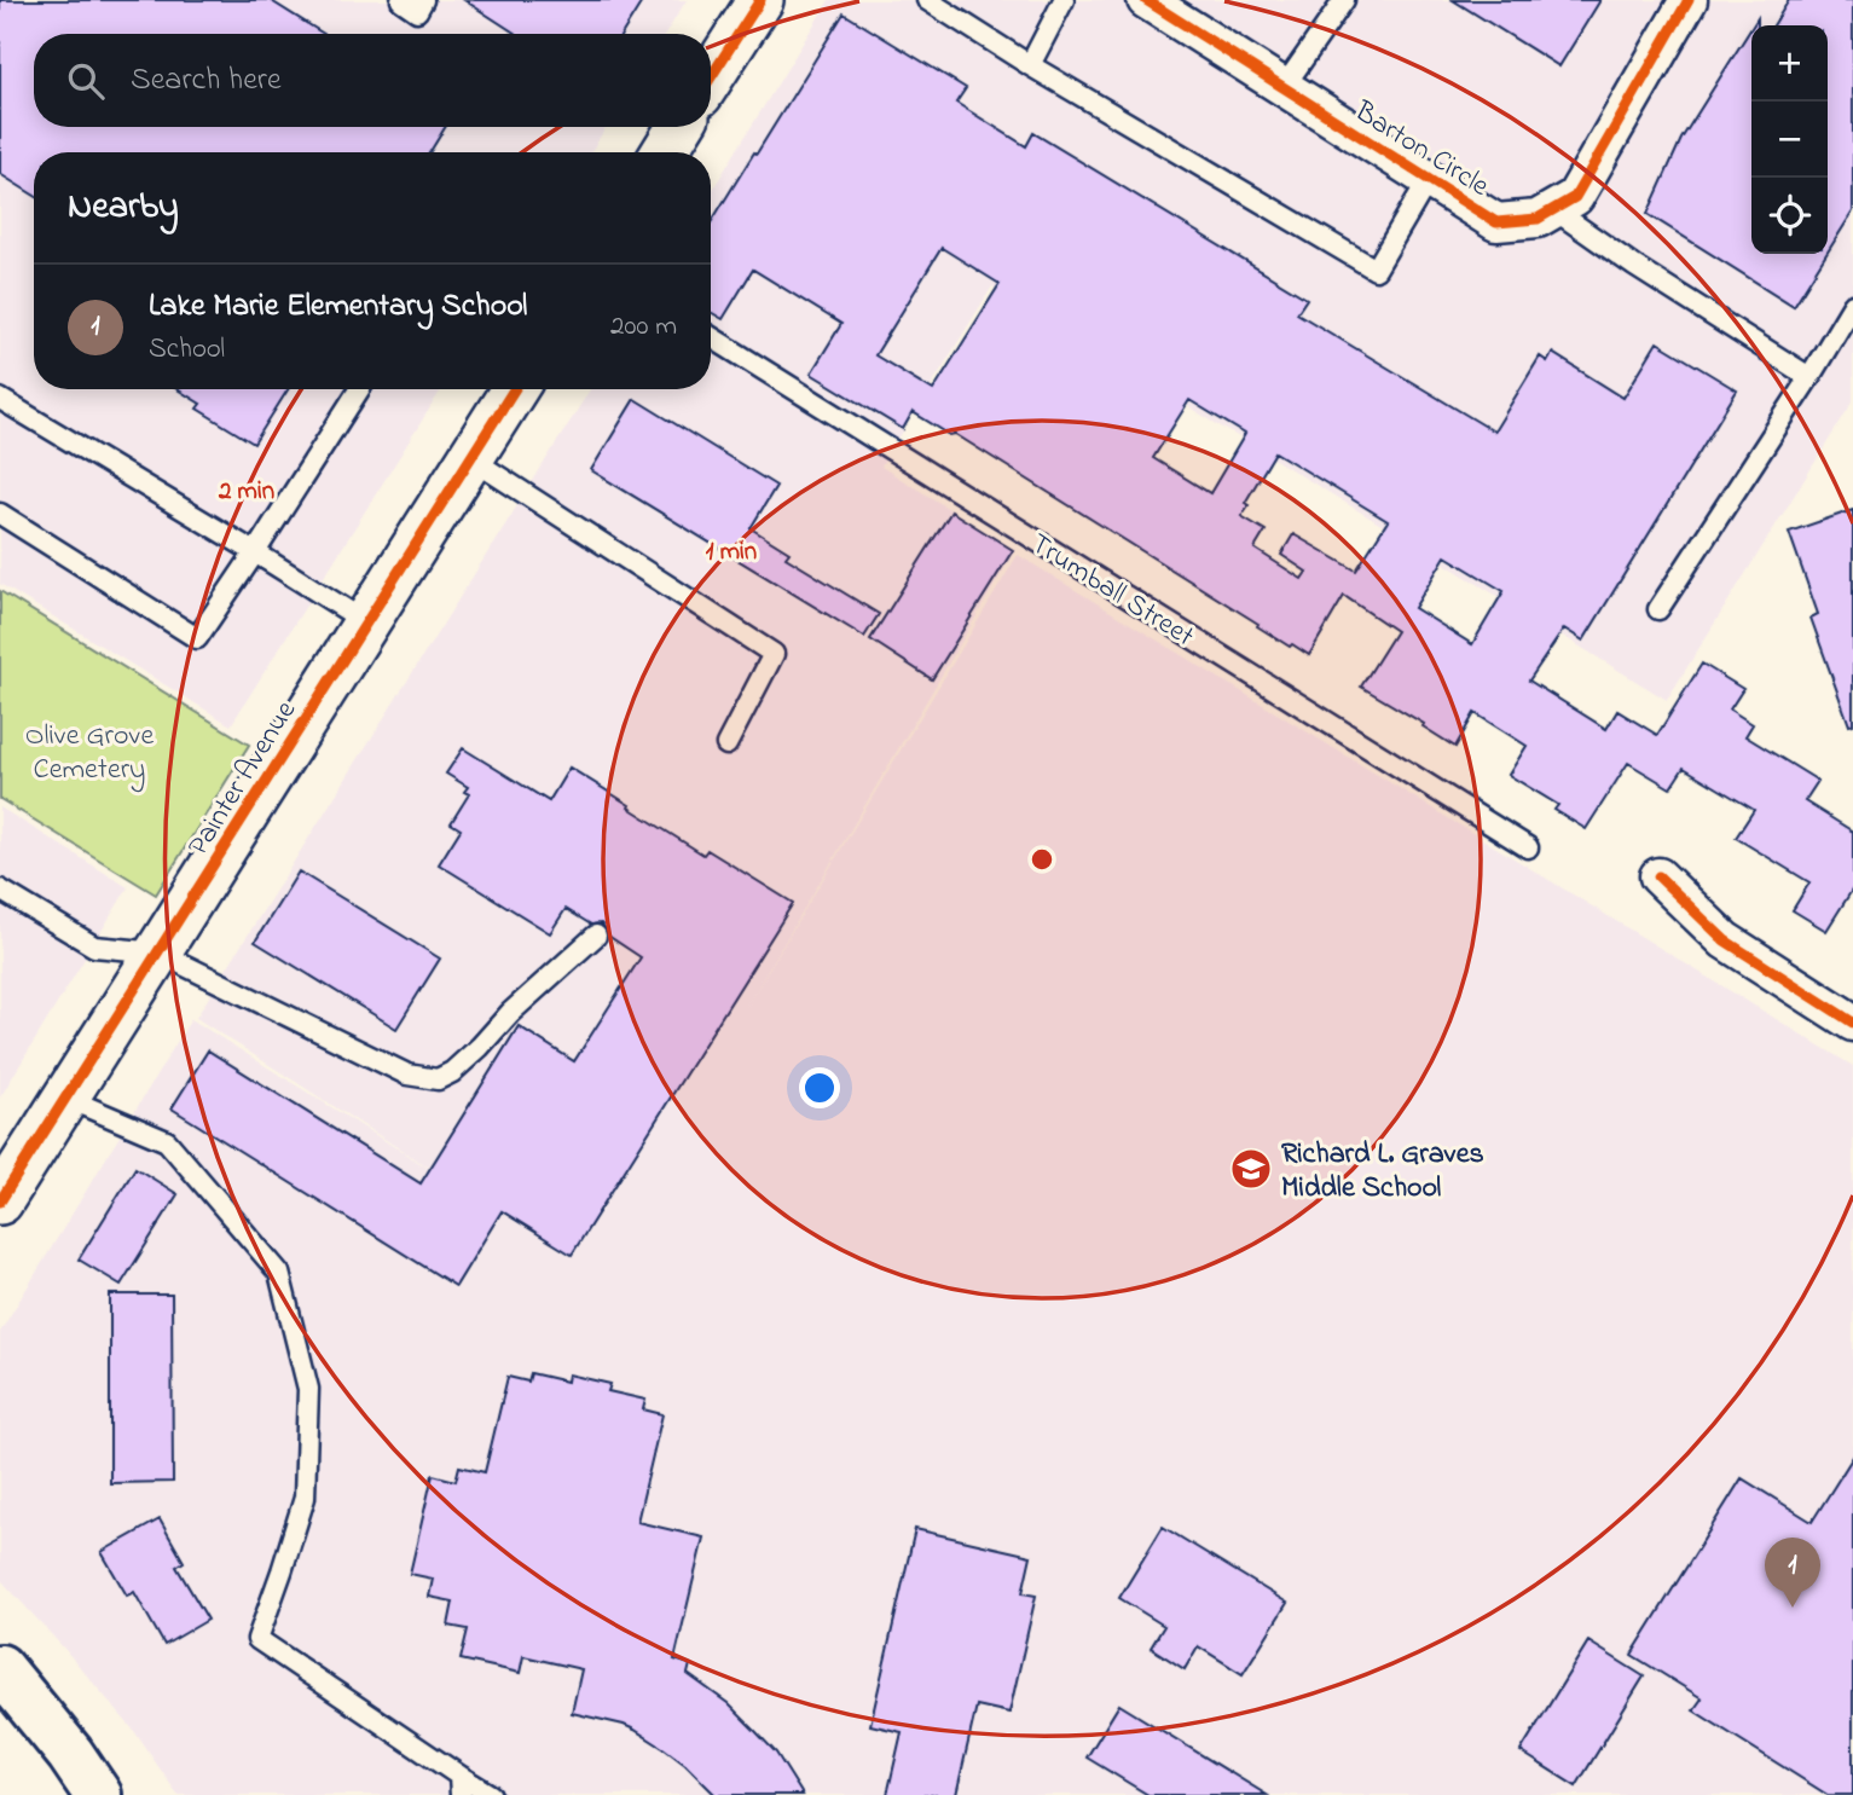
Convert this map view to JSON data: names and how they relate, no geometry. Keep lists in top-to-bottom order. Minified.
{"streets":{"street":["Barton Circle","Painter Avenue"],"lane":["Trumball Street"]},"parks":["Olive Grove Cemetery"],"places":{"school or university":["Richard L. Graves Middle School"]},"page":{"map_buttons":["+","−"],"search":"Search here","heading":"Nearby","list":[{"mark":"1","name":"Lake Marie Elementary School","note":"School","value":"200 m"}],"pins":"1"},"rings":["2 min","1 min"]}
